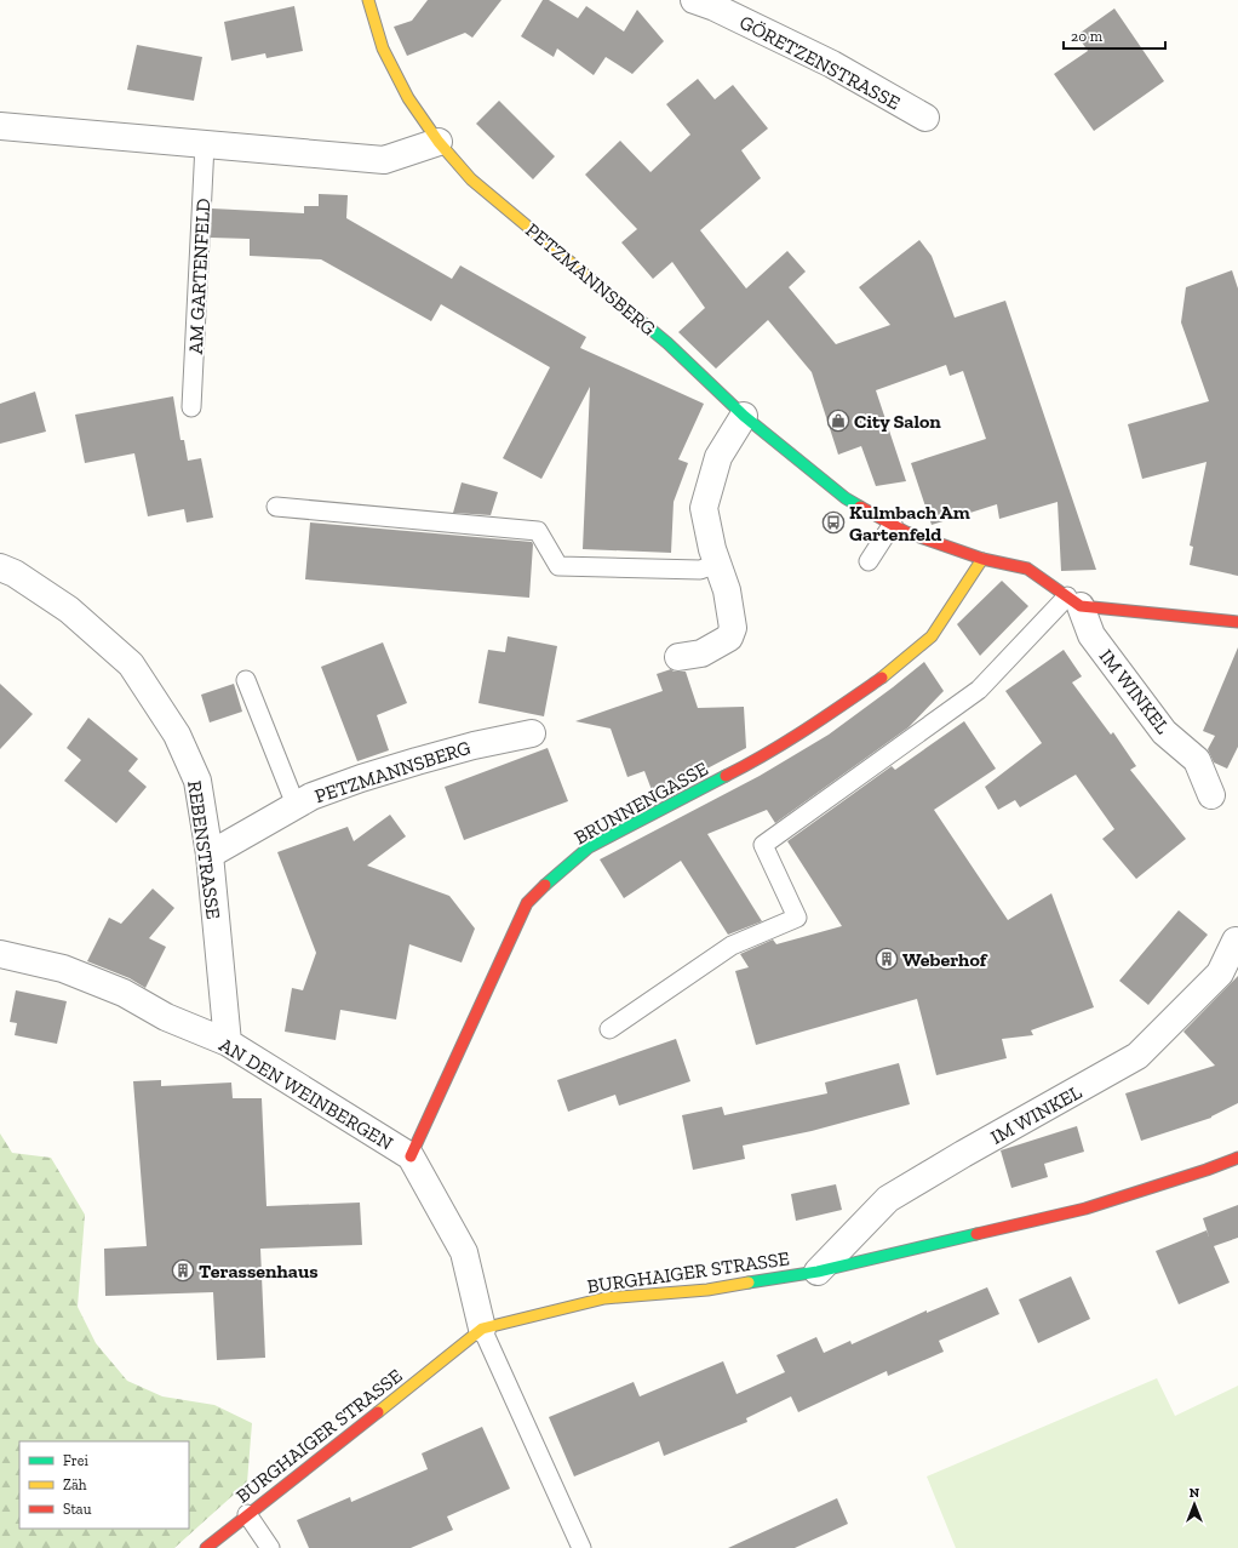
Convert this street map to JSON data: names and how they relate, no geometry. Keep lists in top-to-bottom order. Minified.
{"streets":{"street":["GÖRETZENSTRASSE","PETZMANNSBERG","IM WINKEL","BRUNNENGASSE","REBENSTRASSE","AN DEN WEINBERGEN","BURGHAIGER STRASSE"],"lane":["AM GARTENFELD"]},"crossings":[["PETZMANNSBERG","IM WINKEL"],["PETZMANNSBERG","BRUNNENGASSE"],["PETZMANNSBERG","REBENSTRASSE"],["IM WINKEL","BURGHAIGER STRASSE"],["BRUNNENGASSE","AN DEN WEINBERGEN"],["REBENSTRASSE","AN DEN WEINBERGEN"],["AN DEN WEINBERGEN","BURGHAIGER STRASSE"]],"places":{"shop":["City Salon"],"bus stop":["Kulmbach Am Gartenfeld"],"building":["Weberhof","Terassenhaus"]},"legend":["Frei","Zäh","Stau"],"scale_bar":"20 m","north":"top"}
